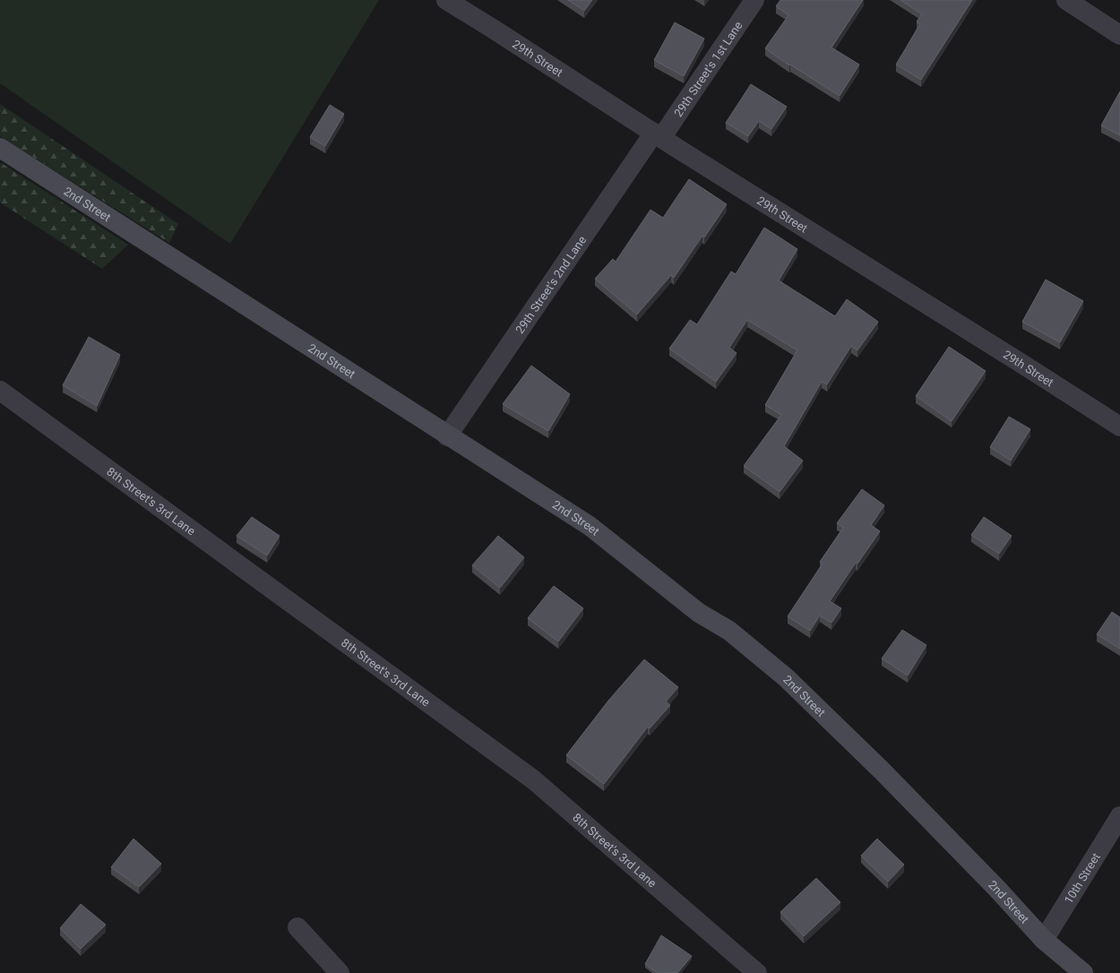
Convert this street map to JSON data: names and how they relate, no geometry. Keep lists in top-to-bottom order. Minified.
{"streets":{"main road":["2nd Street"],"street":["29th Street","29th Street's 1st Lane","29th Street's 2nd Lane","8th Street's 3rd Lane","10th Street"]},"crossings":[["29th Street","29th Street's 1st Lane"],["29th Street","29th Street's 2nd Lane"],["29th Street's 1st Lane","29th Street's 2nd Lane"],["2nd Street","29th Street's 2nd Lane"],["2nd Street","10th Street"]]}
